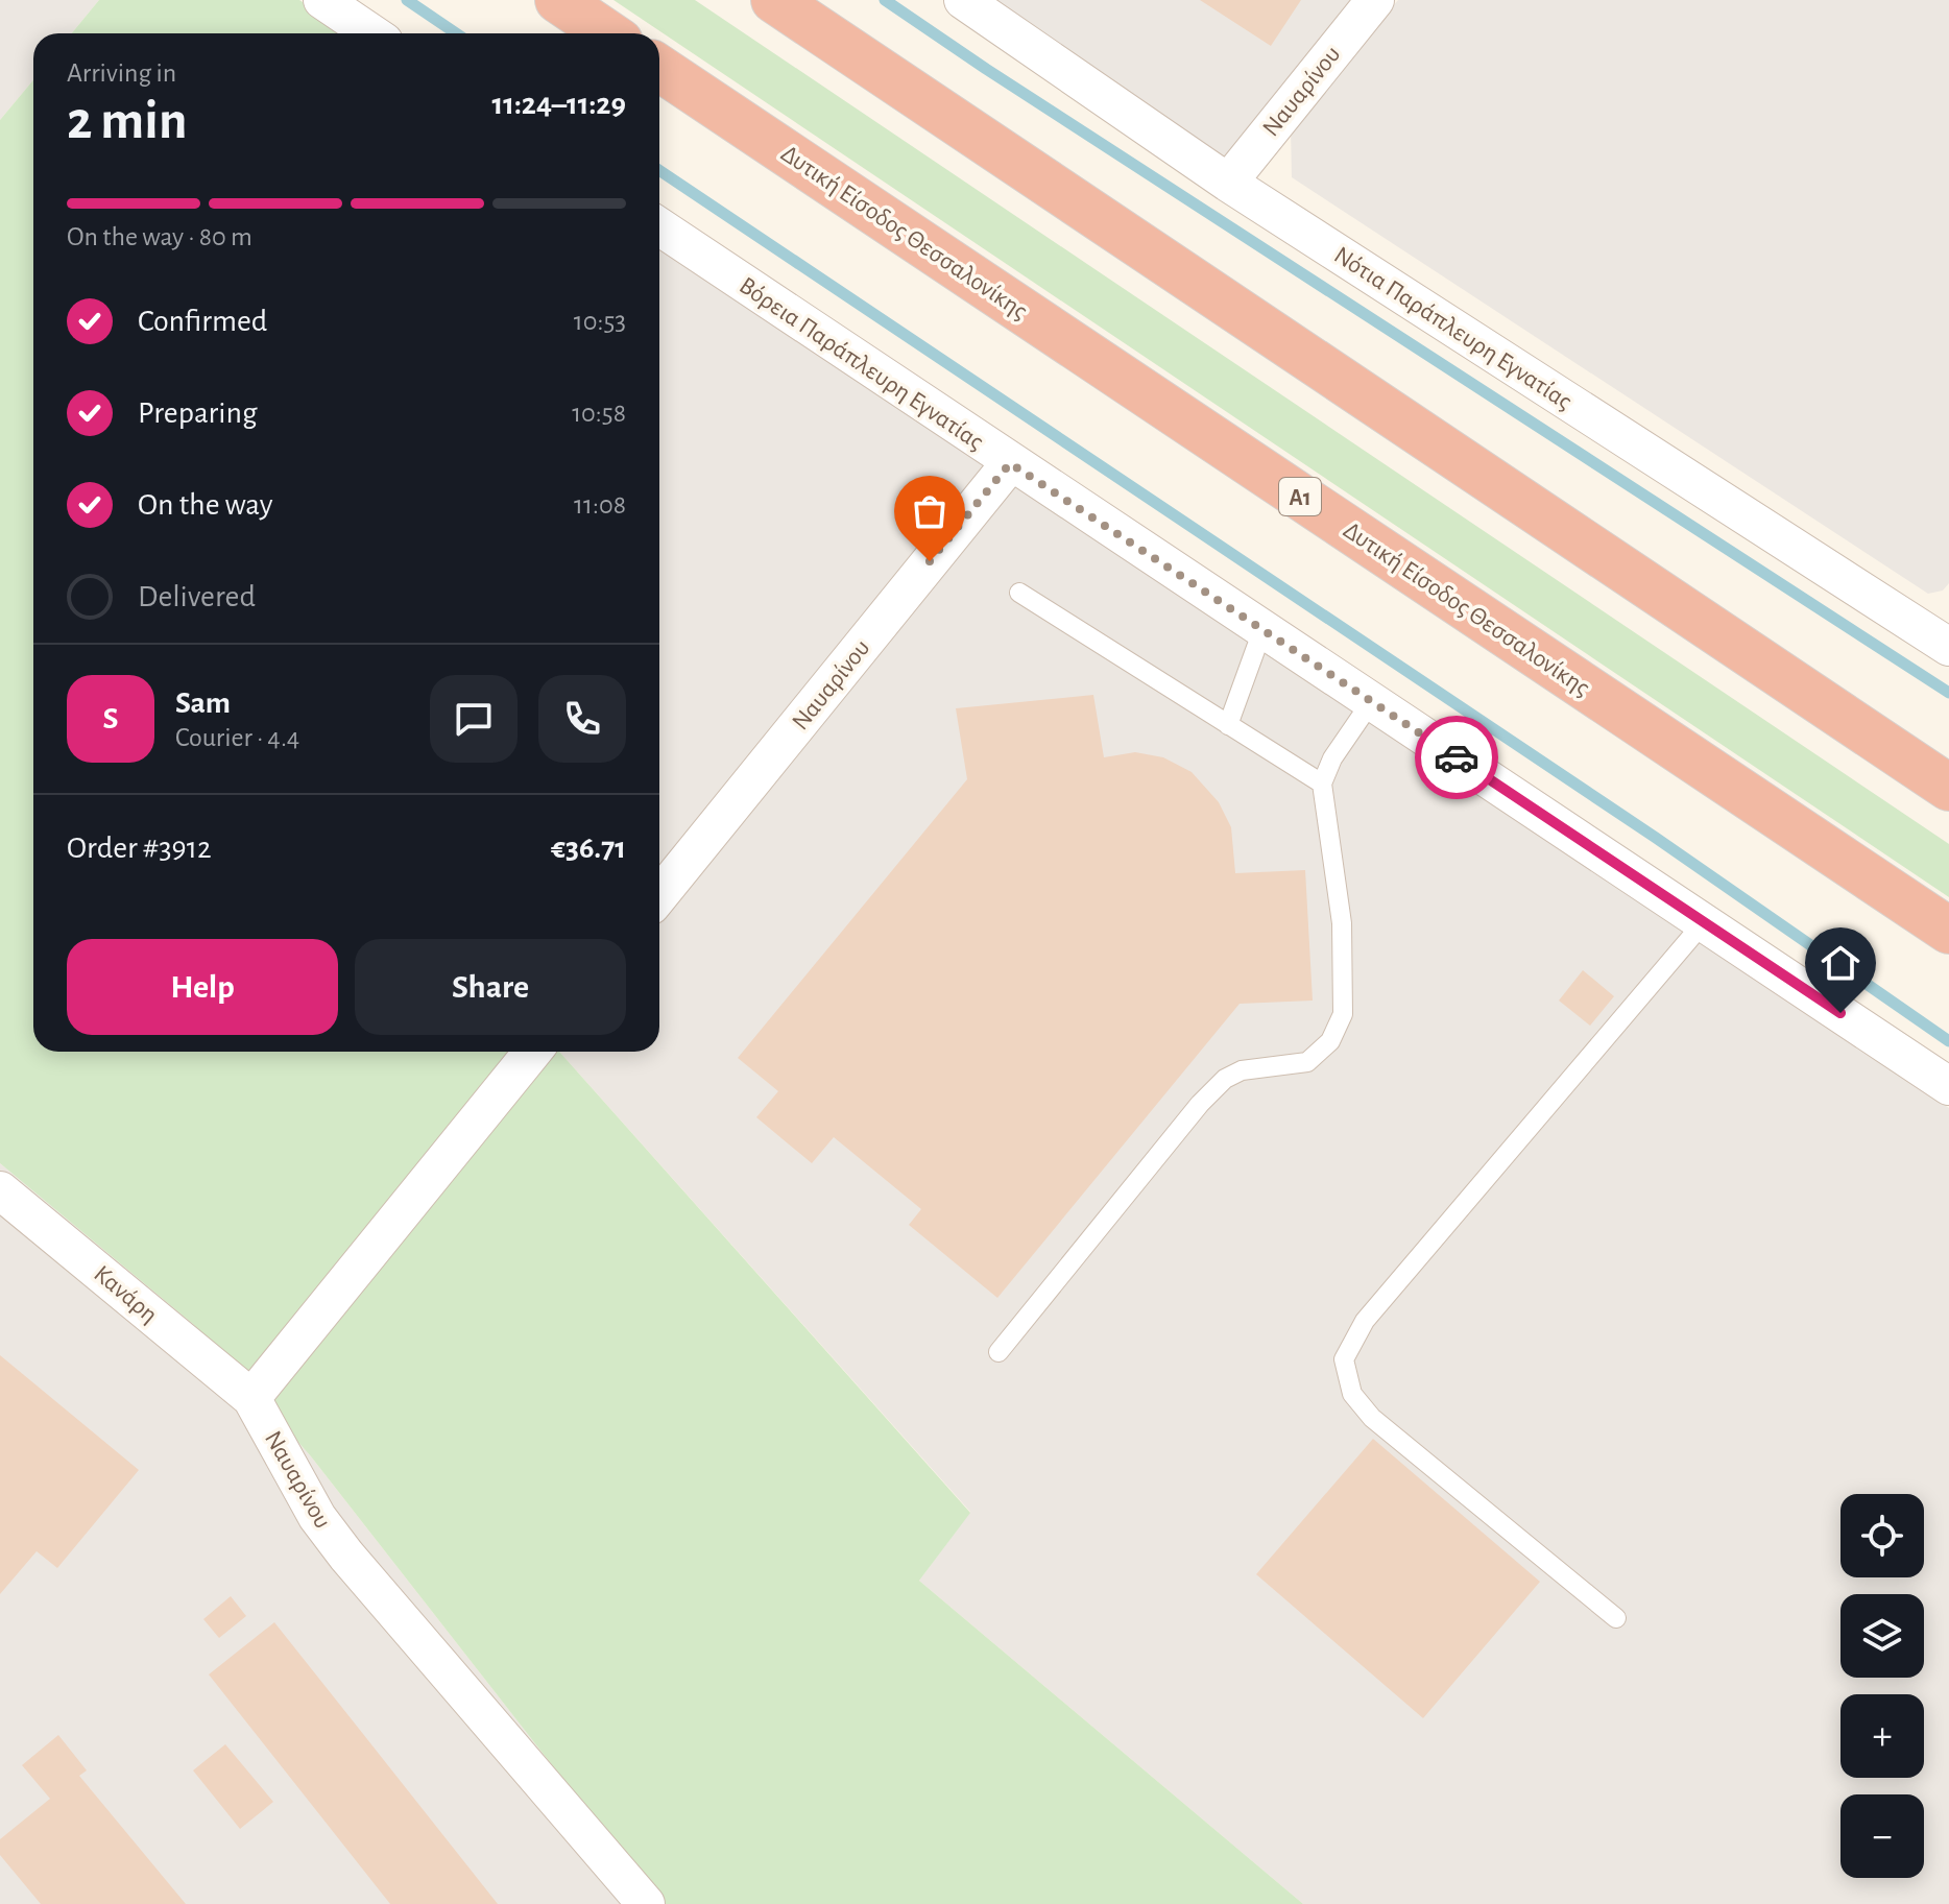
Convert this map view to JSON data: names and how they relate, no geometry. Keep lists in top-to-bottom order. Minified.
{"streets":{"highway":["Δυτική Είσοδος Θεσσαλονίκης","Α1"],"street":["Ναυαρίνου","Νότια Παράπλευρη Εγνατίας","Βόρεια Παράπλευρη Εγνατίας","Κανάρη"]},"crossings":[["Ναυαρίνου","Νότια Παράπλευρη Εγνατίας"],["Ναυαρίνου","Βόρεια Παράπλευρη Εγνατίας"],["Ναυαρίνου","Κανάρη"]],"page":{"heading":["2 min","Arriving in","11:24–11:29"],"panel":["Sam","Courier · 4.4","Order #3912","€36.71"],"bar":"On the way · 80 m","list":[["Confirmed","10:53"],["Preparing","10:58"],["On the way","11:08"],"Delivered"],"round":"S","buttons":["Help","Share"],"map_buttons":["+","−"]}}
